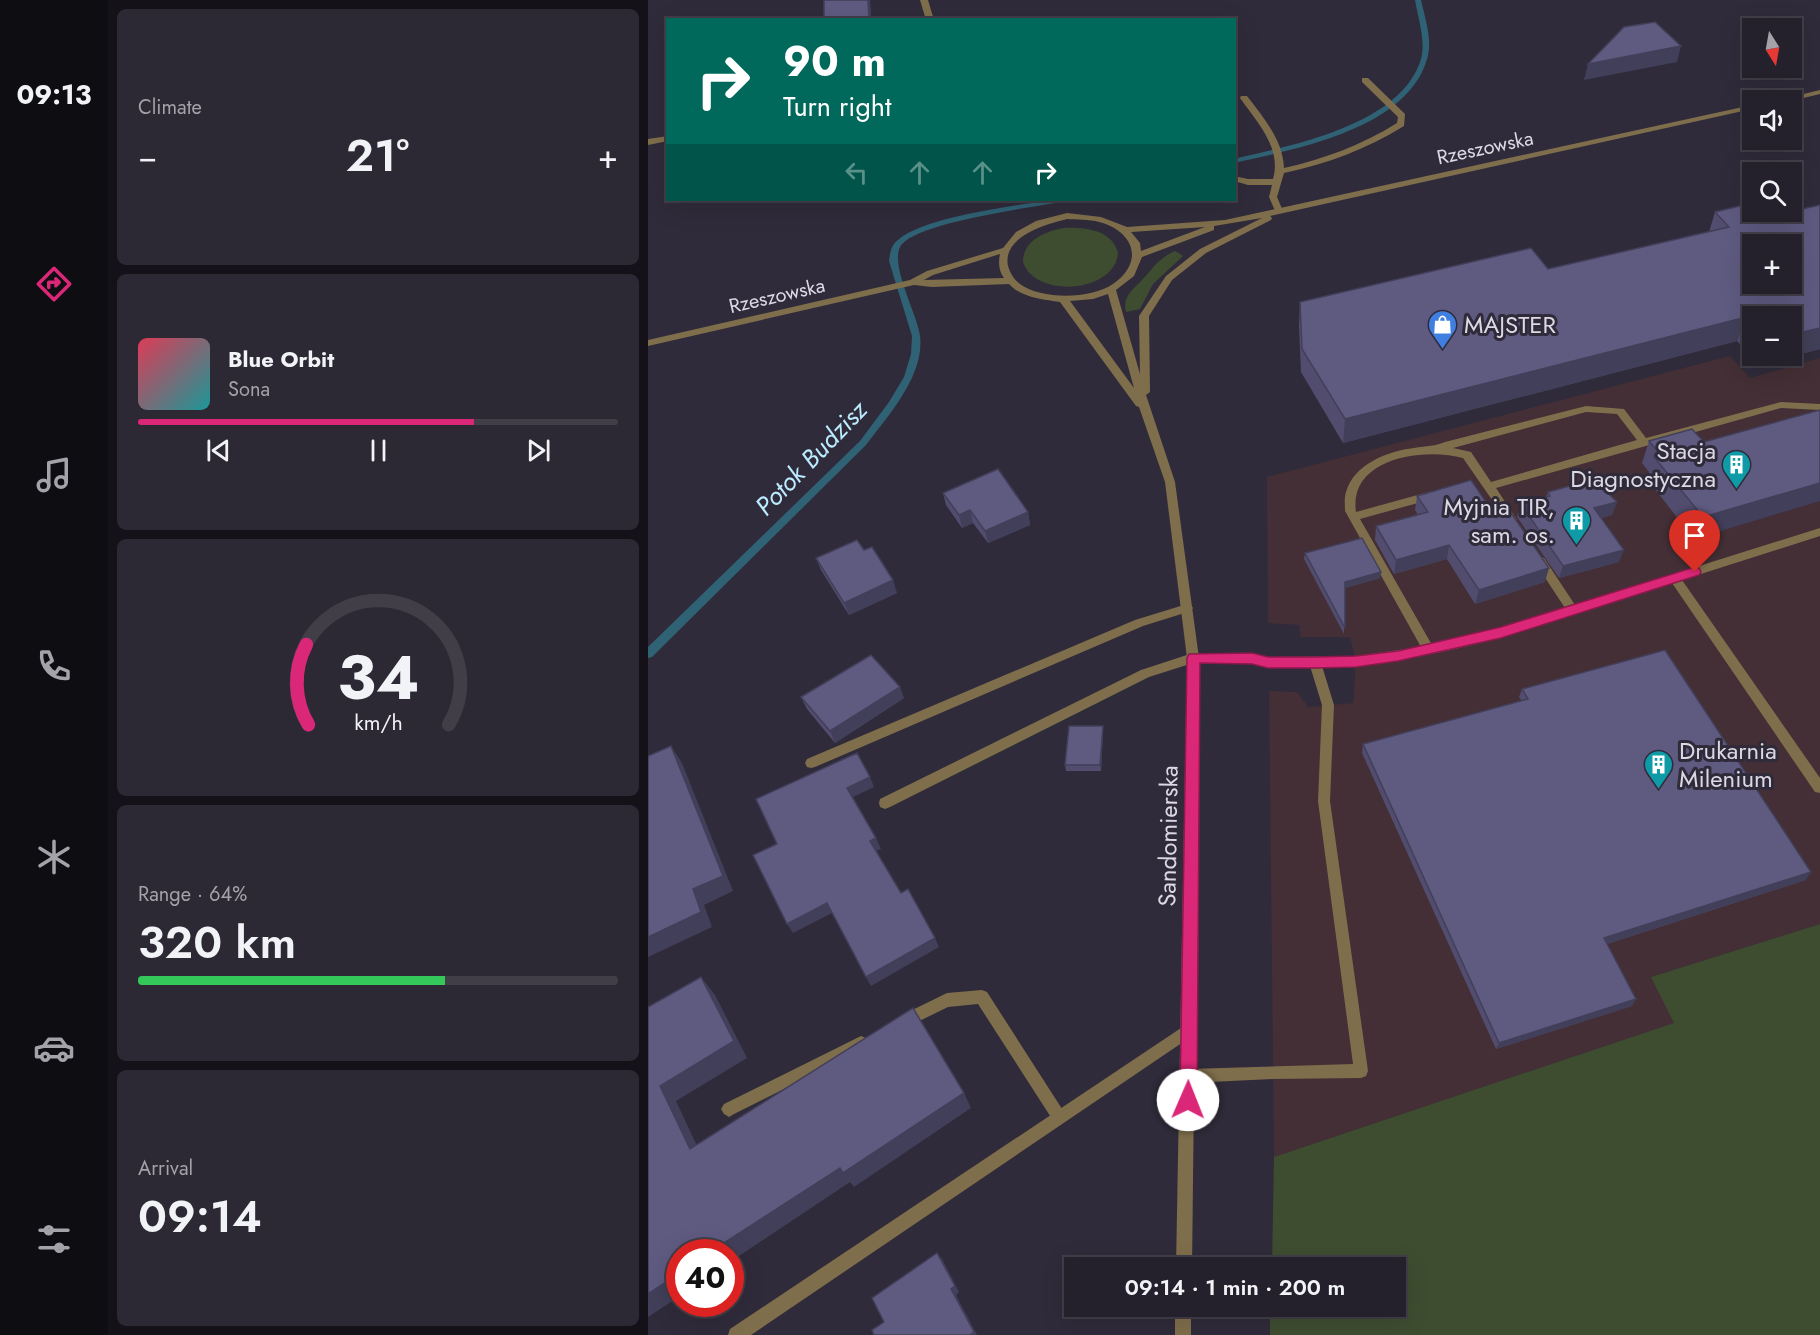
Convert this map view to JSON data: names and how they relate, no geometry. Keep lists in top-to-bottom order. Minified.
{"streets":{"street":["Rzeszowska","Sandomierska"]},"water":["Potok Budzisz"],"places":{"shop":["MAJSTER"],"building":["Stacja Diagnostyczna","Myjnia TIR, sam. os.","Drukarnia Milenium"]},"north":"bottom","page":{"tabs":"09:13","tile":["Climate",["Range · 64%","320 km"],["Arrival","09:14"]],"map_buttons":["+","−"],"turn":["90 m","Turn right"],"heat":["−","21°","+"],"song":["Blue Orbit","Sona"],"limit":"40","trip":"09:14 · 1 min · 200 m","gauge":["34","km/h"]}}
